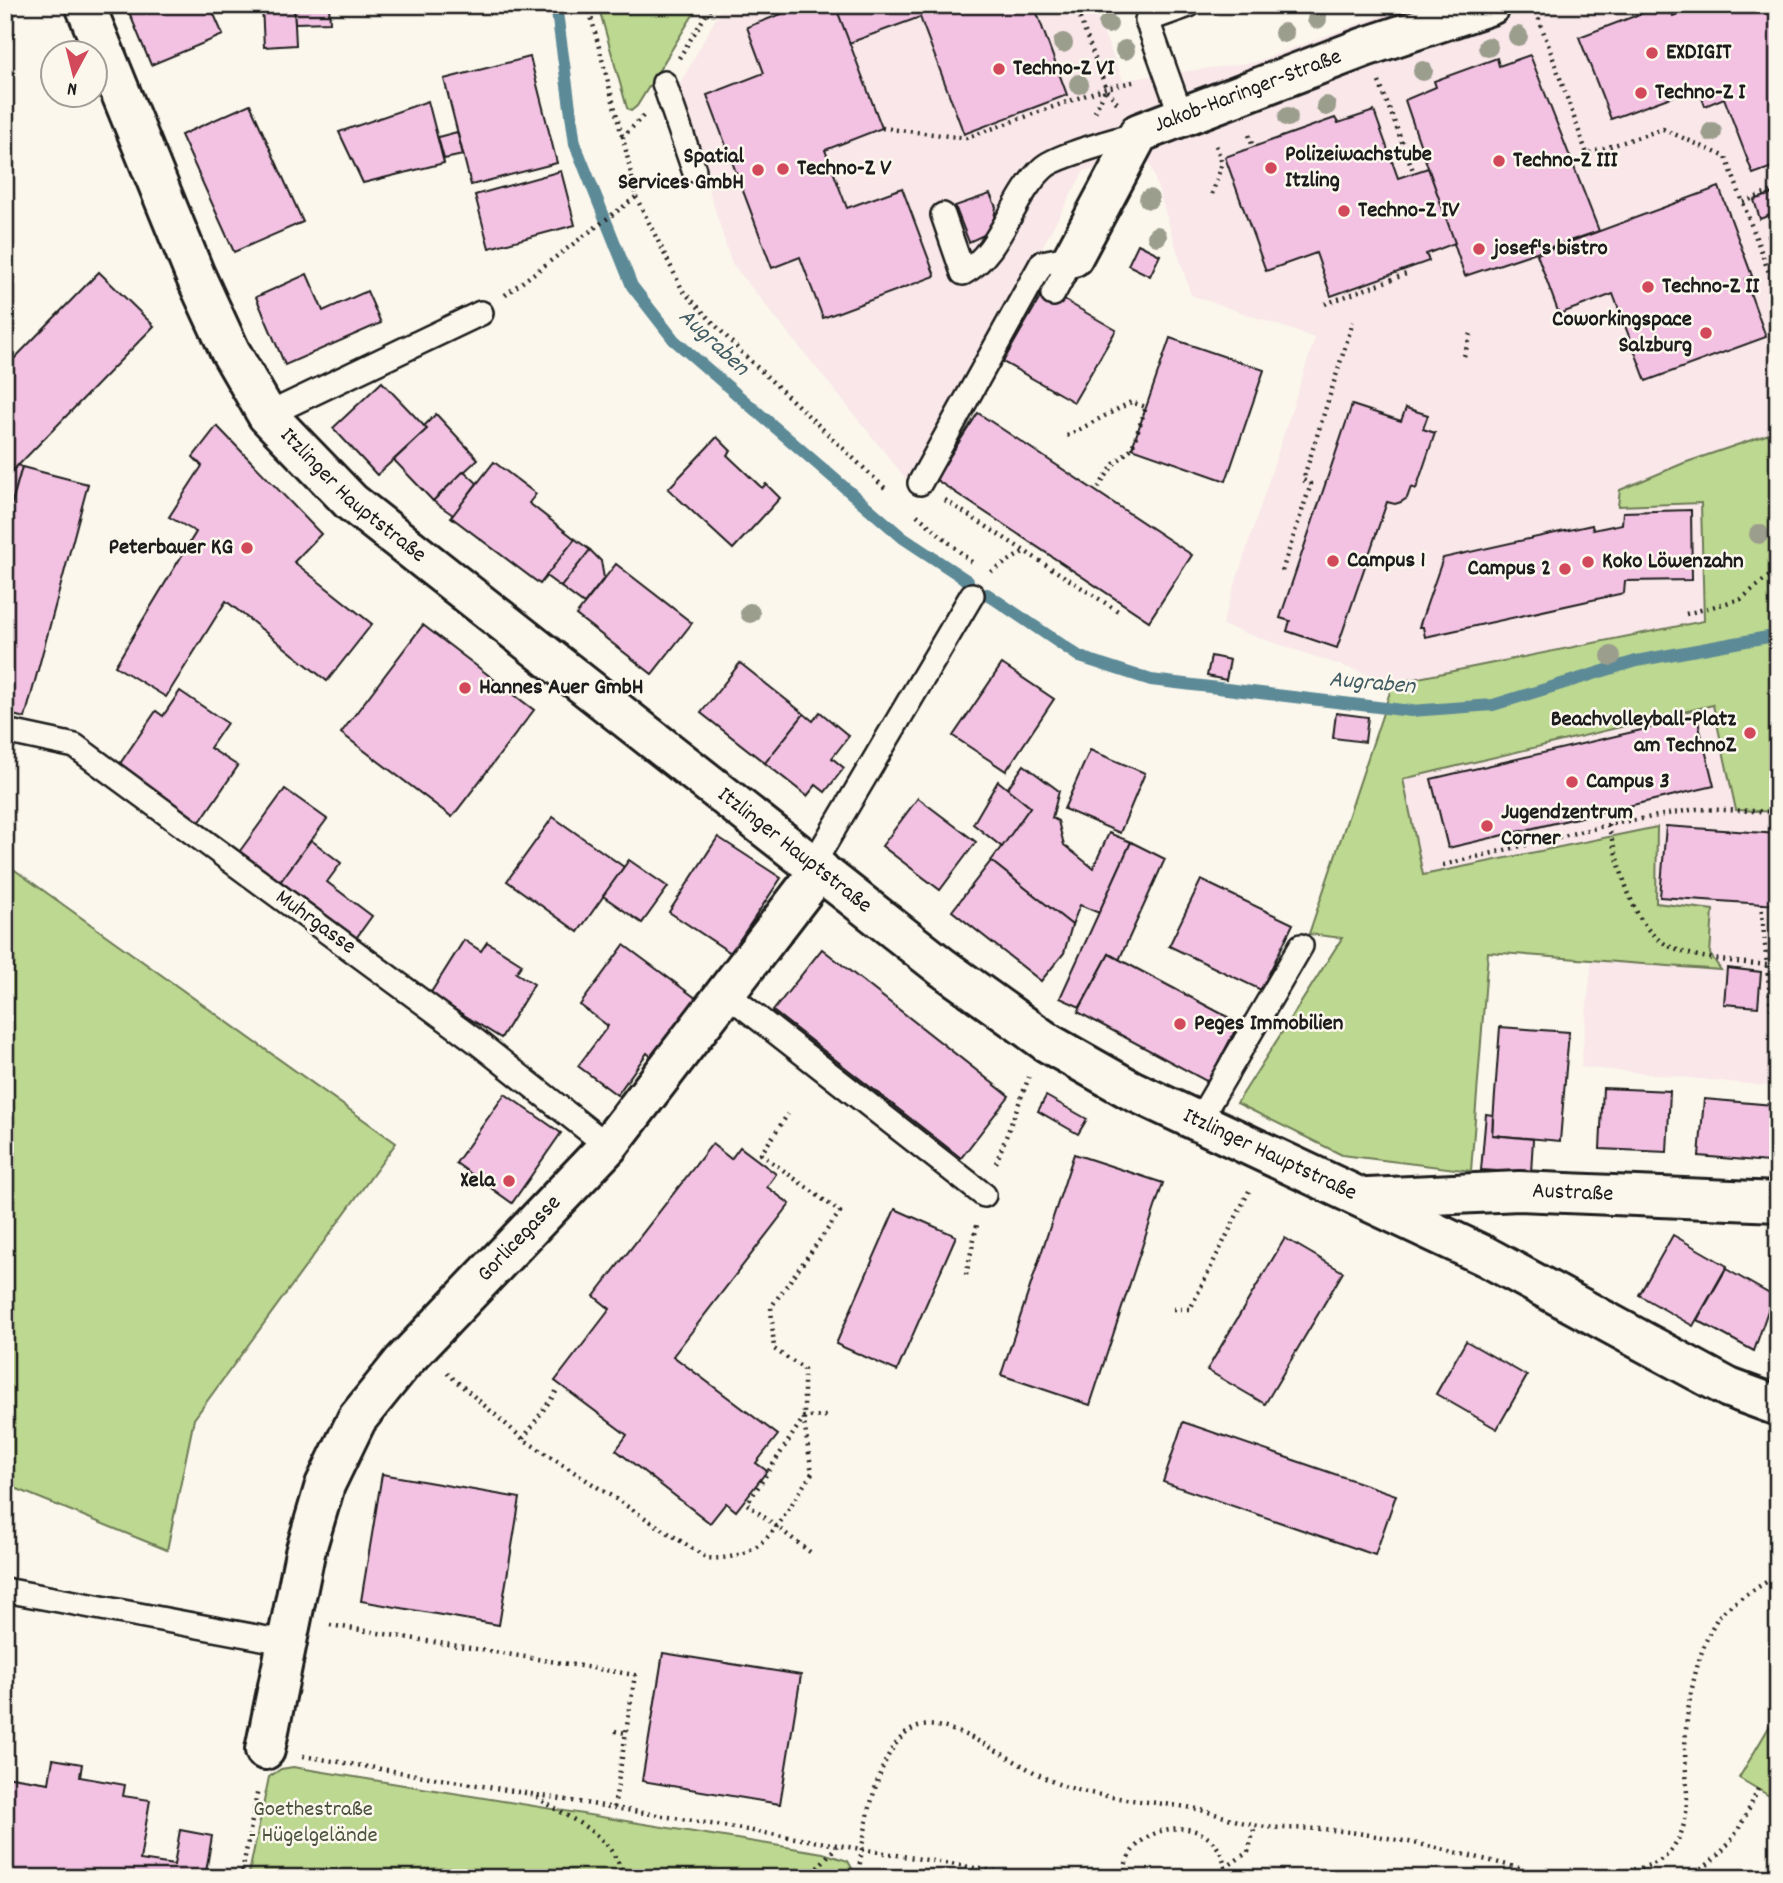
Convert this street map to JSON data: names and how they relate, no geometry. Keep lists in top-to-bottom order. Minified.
{"streets":{"street":["Jakob-Haringer-Straße","Itzlinger Hauptstraße","Austraße","Gorlicegasse"],"lane":["Muhrgasse"]},"crossings":[["Itzlinger Hauptstraße","Austraße"],["Itzlinger Hauptstraße","Gorlicegasse"],["Muhrgasse","Gorlicegasse"]],"water":["Augraben"],"parks":["Goethestraße - Hügelgelände"],"places":["EXDIGIT","Techno-Z VI","Techno-Z I","Techno-Z III","Polizeiwachstube Itzling","Techno-Z V","Spatial Services GmbH","Techno-Z IV","josef's bistro","Techno-Z II","Coworkingspace Salzburg","Peterbauer KG","Campus 1","Koko Löwenzahn","Campus 2","Hannes Auer GmbH","Beachvolleyball-Platz am TechnoZ","Campus 3","Jugendzentrum Corner","Peges Immobilien","Xela"],"north":"bottom"}
